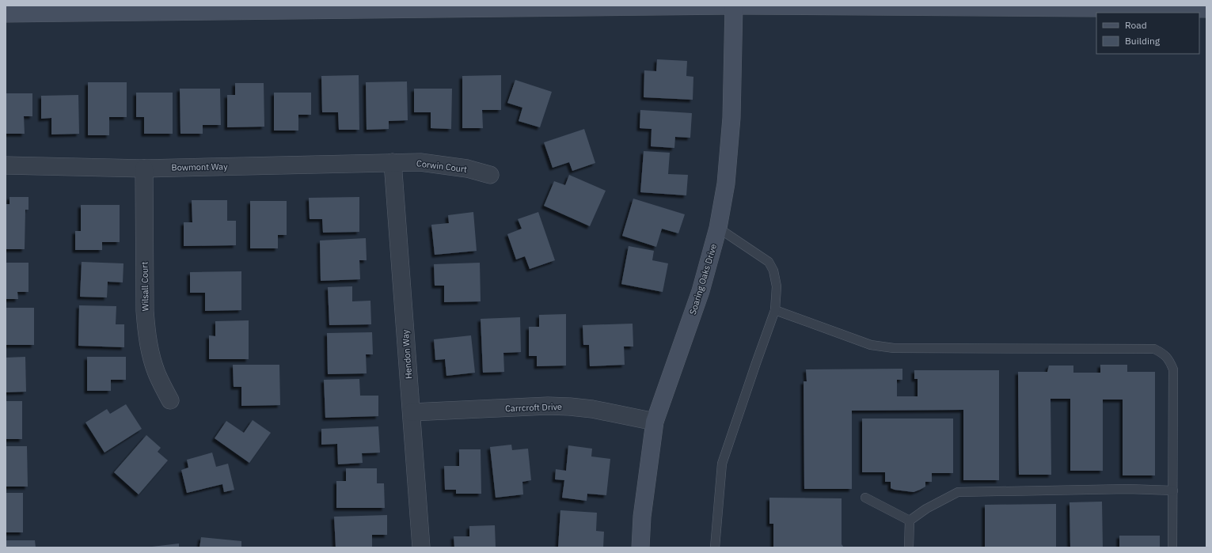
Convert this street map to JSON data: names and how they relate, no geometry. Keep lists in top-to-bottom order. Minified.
{"streets":{"main road":["Soaring Oaks Drive"],"street":["Corwin Court","Bowmont Way","Wilsall Court","Hendon Way","Carrcroft Drive"]},"crossings":[["Corwin Court","Bowmont Way"],["Corwin Court","Hendon Way"],["Bowmont Way","Wilsall Court"],["Bowmont Way","Hendon Way"],["Soaring Oaks Drive","Carrcroft Drive"],["Hendon Way","Carrcroft Drive"]],"legend":["Road","Building"]}
